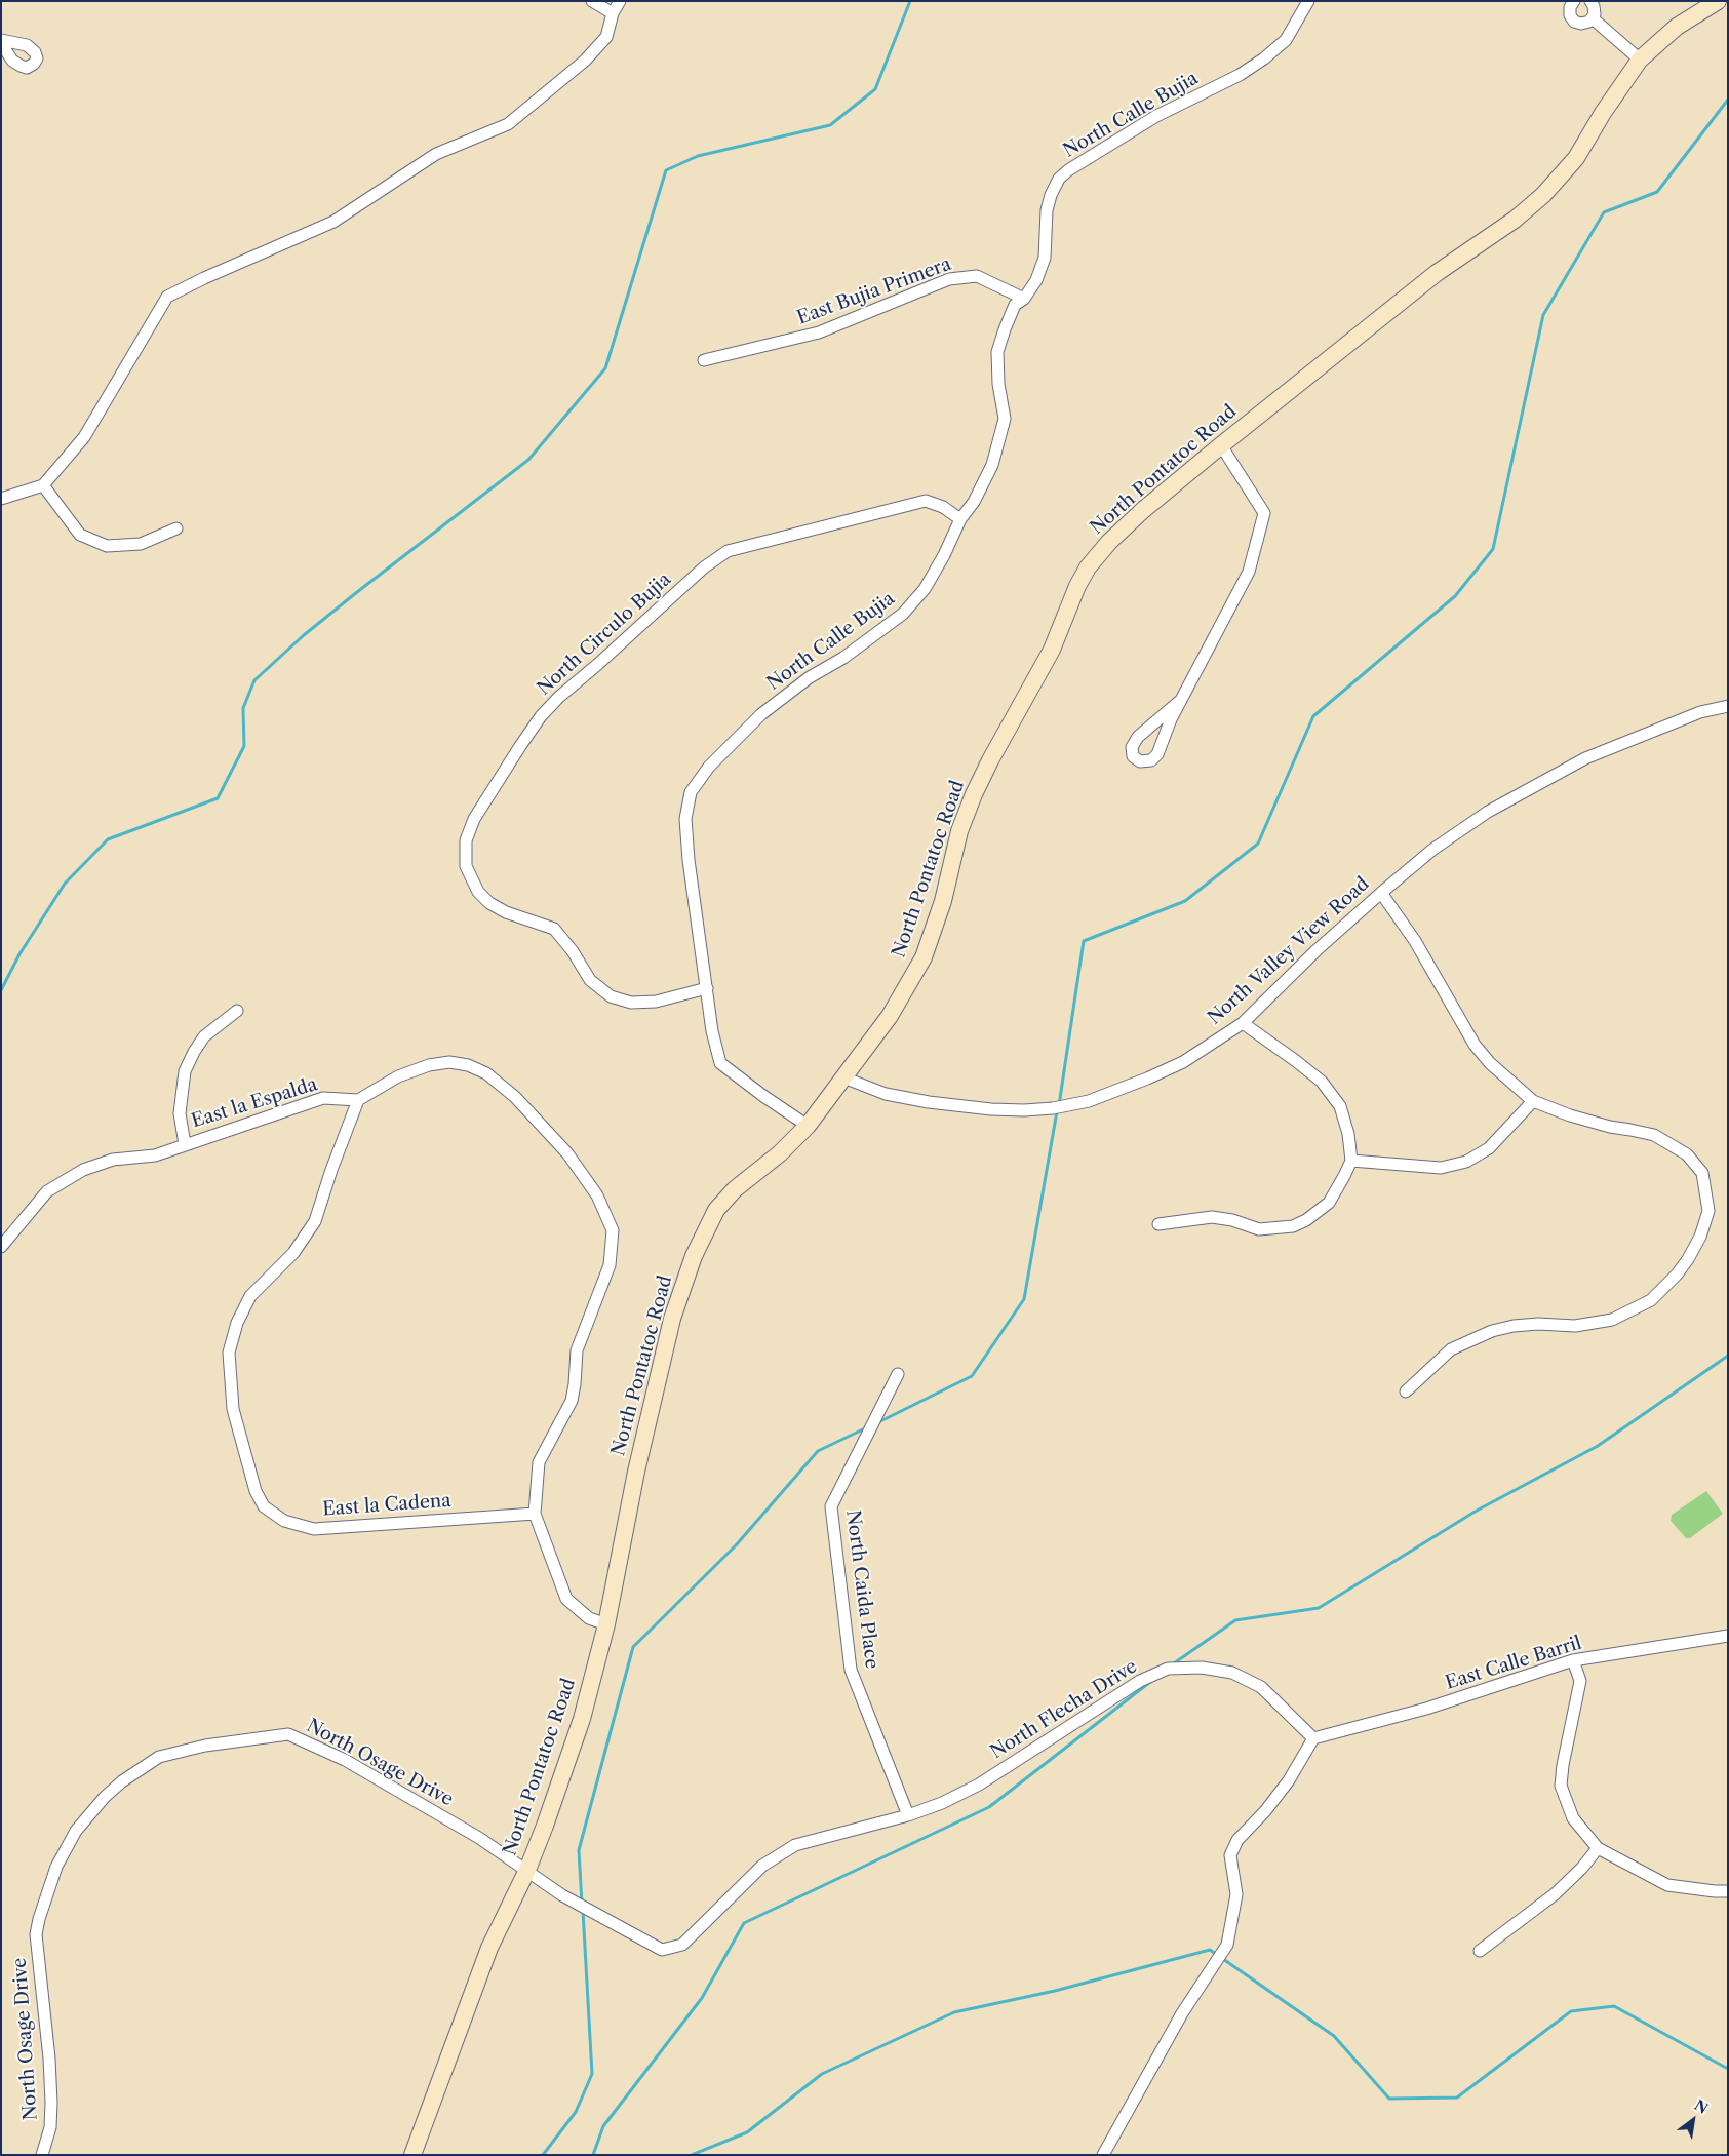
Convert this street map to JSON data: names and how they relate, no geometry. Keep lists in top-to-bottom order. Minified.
{"streets":{"street":["North Calle Bujia","East Bujia Primera","North Pontatoc Road","North Circulo Bujia","North Valley View Road","East la Espalda","East la Cadena","North Caida Place","East Calle Barril","North Flecha Drive","North Osage Drive"]},"crossings":[["North Calle Bujia","East Bujia Primera"],["North Calle Bujia","North Pontatoc Road"],["North Calle Bujia","North Circulo Bujia"],["North Pontatoc Road","North Valley View Road"],["North Pontatoc Road","North Flecha Drive"],["North Pontatoc Road","North Osage Drive"],["East la Espalda","East la Cadena"],["North Caida Place","North Flecha Drive"],["East Calle Barril","North Flecha Drive"],["North Flecha Drive","North Osage Drive"]],"north":"top right"}
